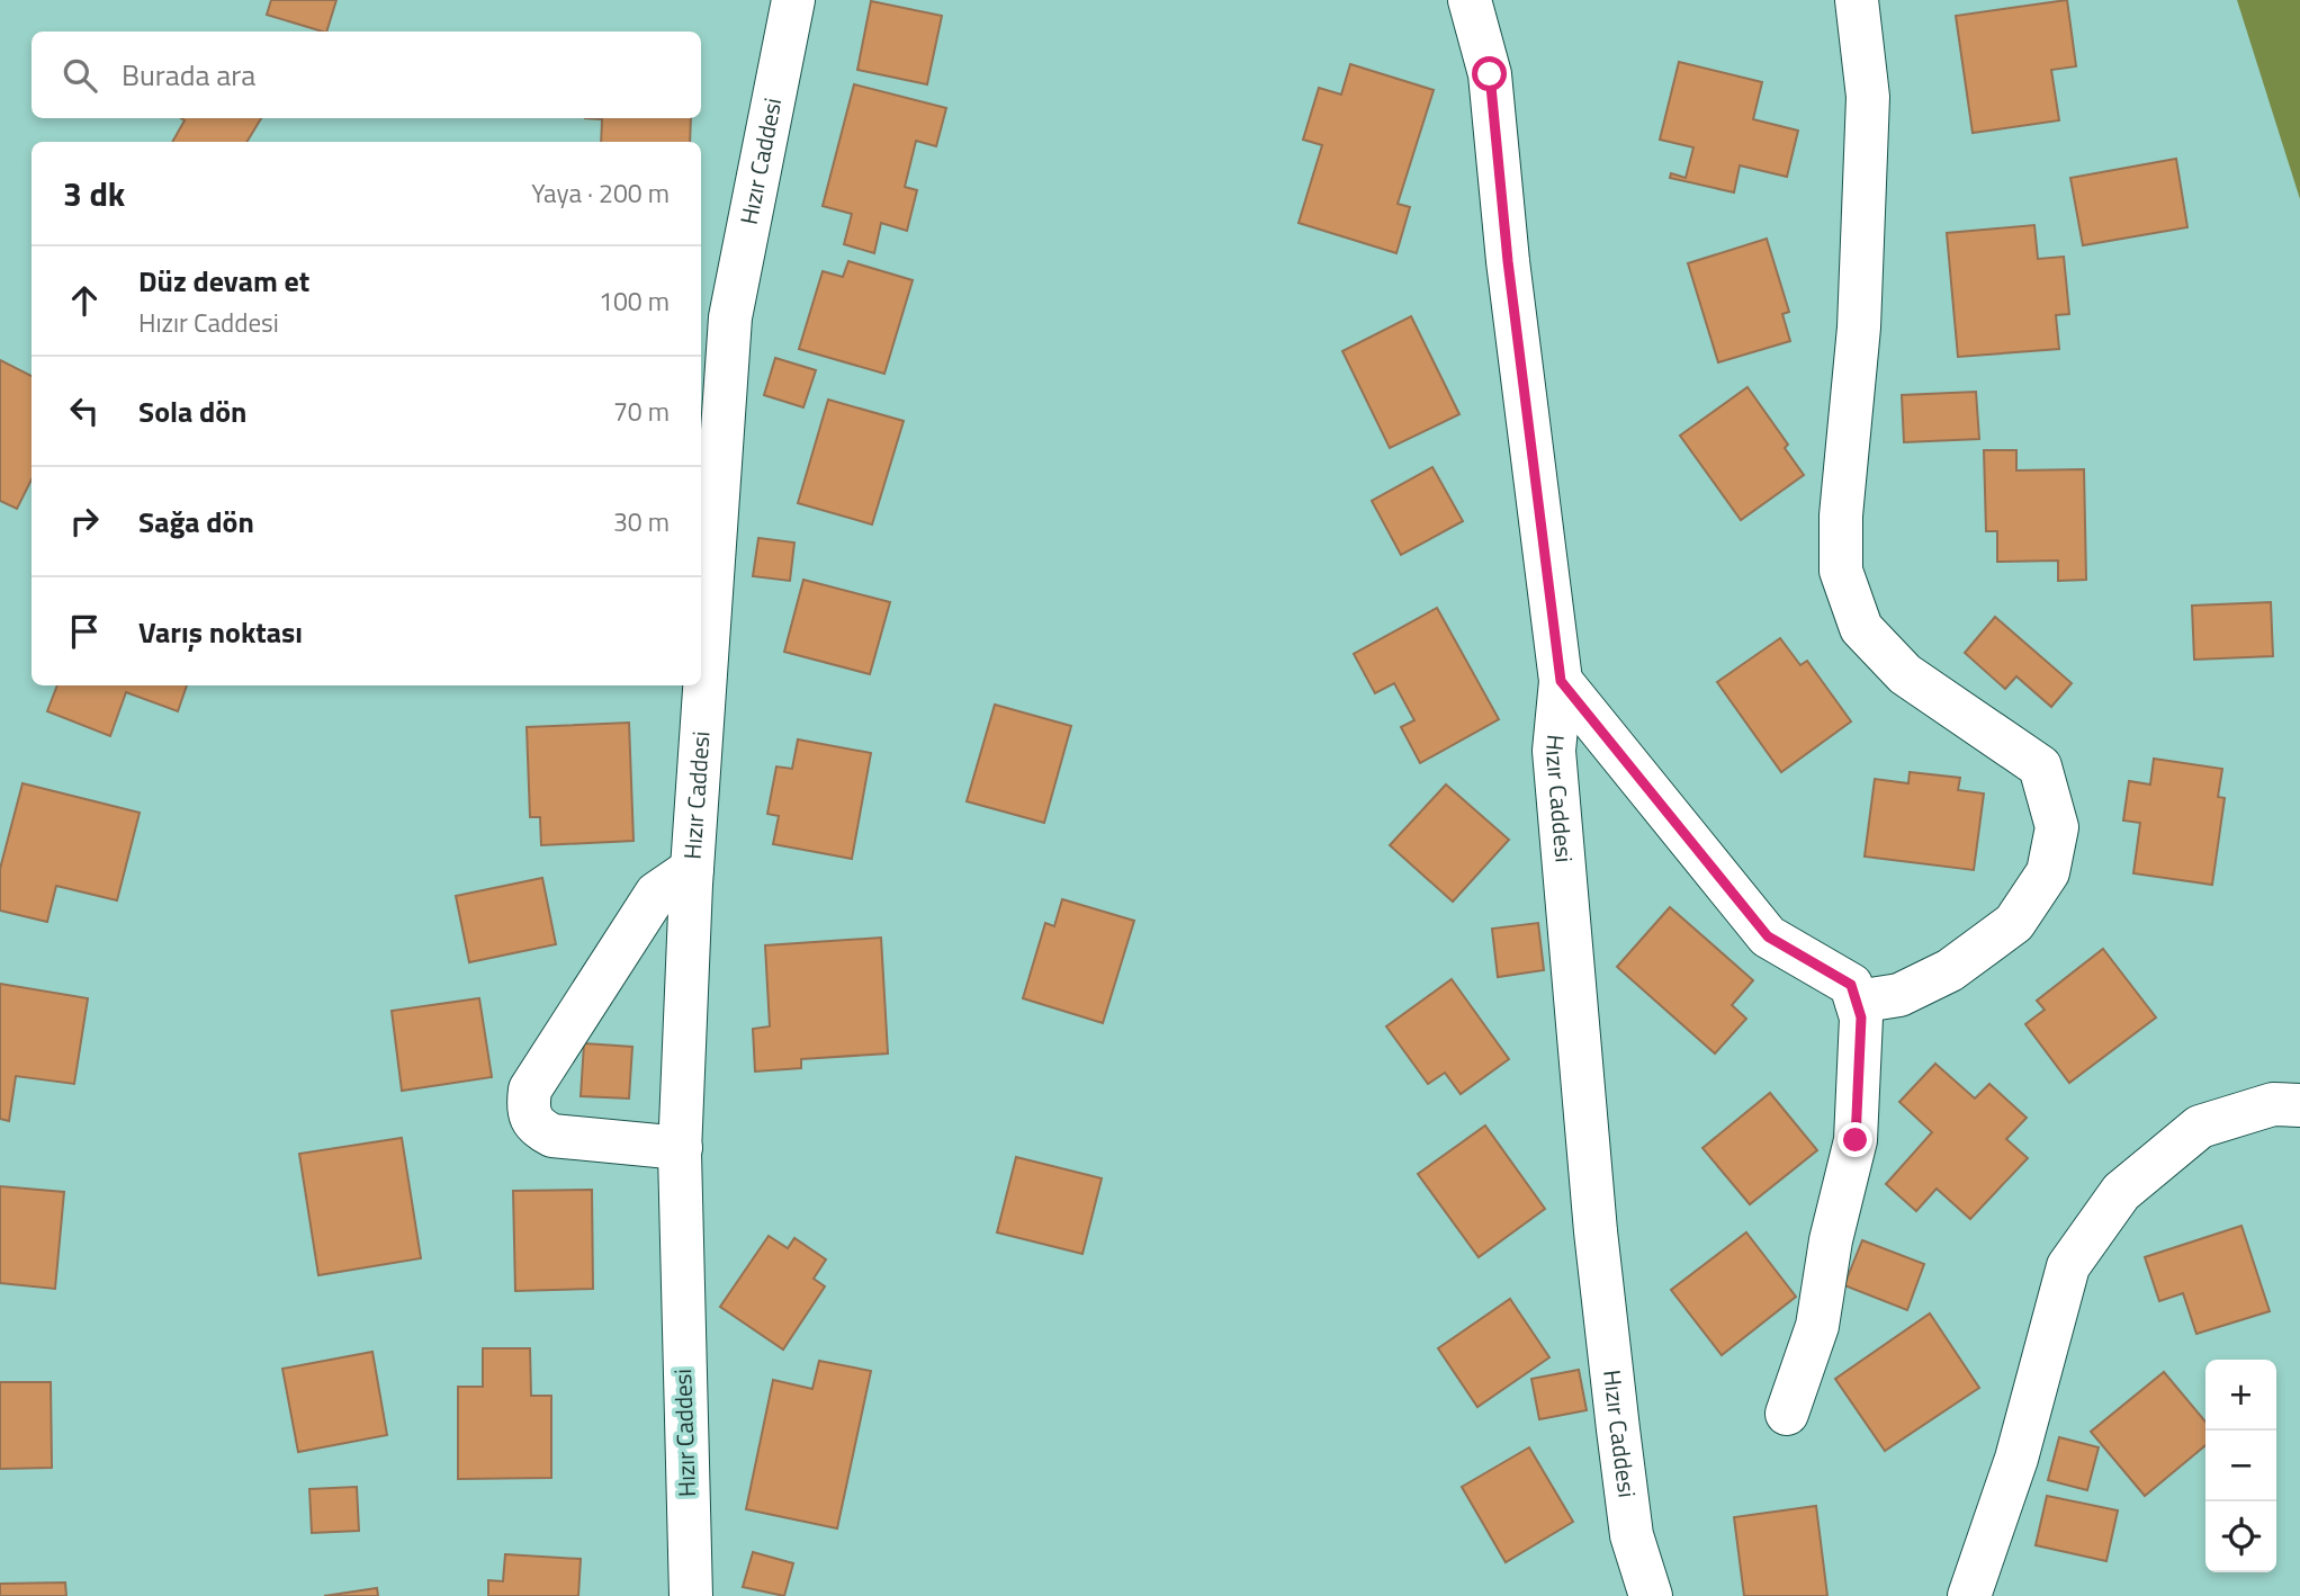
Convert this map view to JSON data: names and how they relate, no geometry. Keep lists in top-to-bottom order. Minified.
{"streets":{"street":["Hızır Caddesi"]},"page":{"search":"Burada ara","heading":["3 dk","Yaya · 200 m"],"list":[["Düz devam et","Hızır Caddesi","100 m"],["Sola dön","70 m"],["Sağa dön","30 m"],"Varış noktası"],"map_buttons":["+","−"]}}
